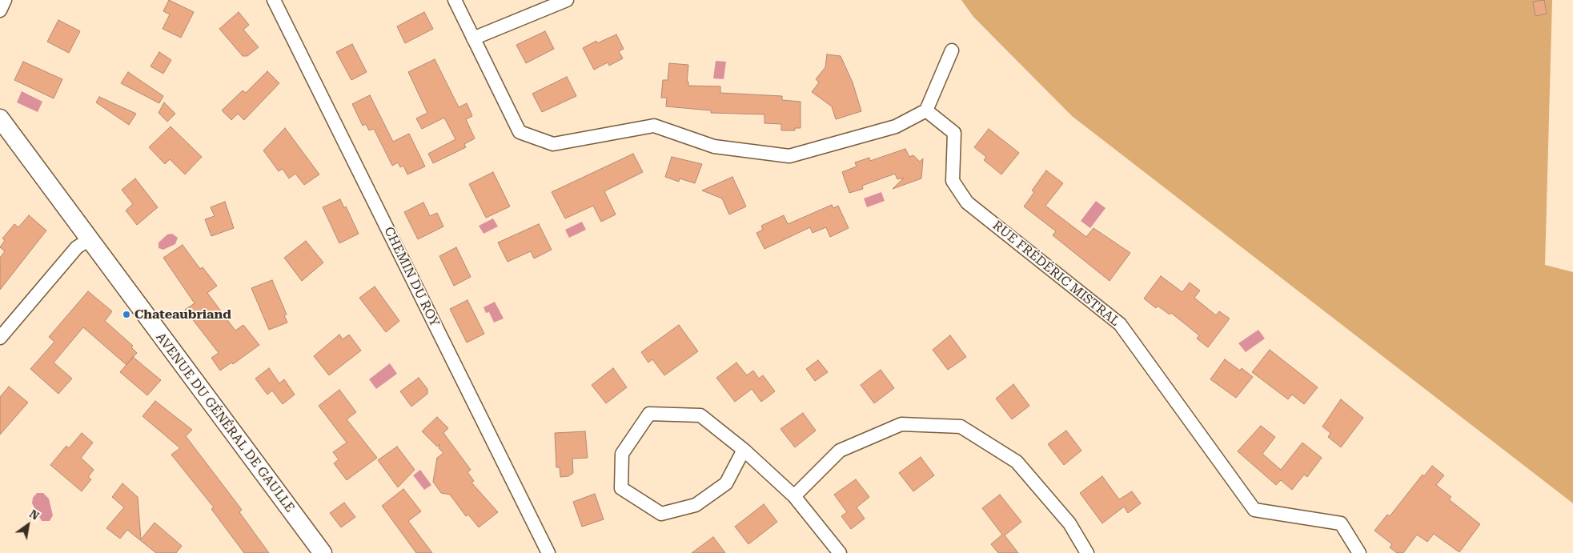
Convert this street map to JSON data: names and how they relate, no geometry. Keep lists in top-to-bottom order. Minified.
{"streets":{"main road":["AVENUE DU GÉNÉRAL DE GAULLE"],"street":["RUE FRÉDÉRIC MISTRAL","CHEMIN DU ROY"]},"places":["Chateaubriand"],"north":"top right"}
